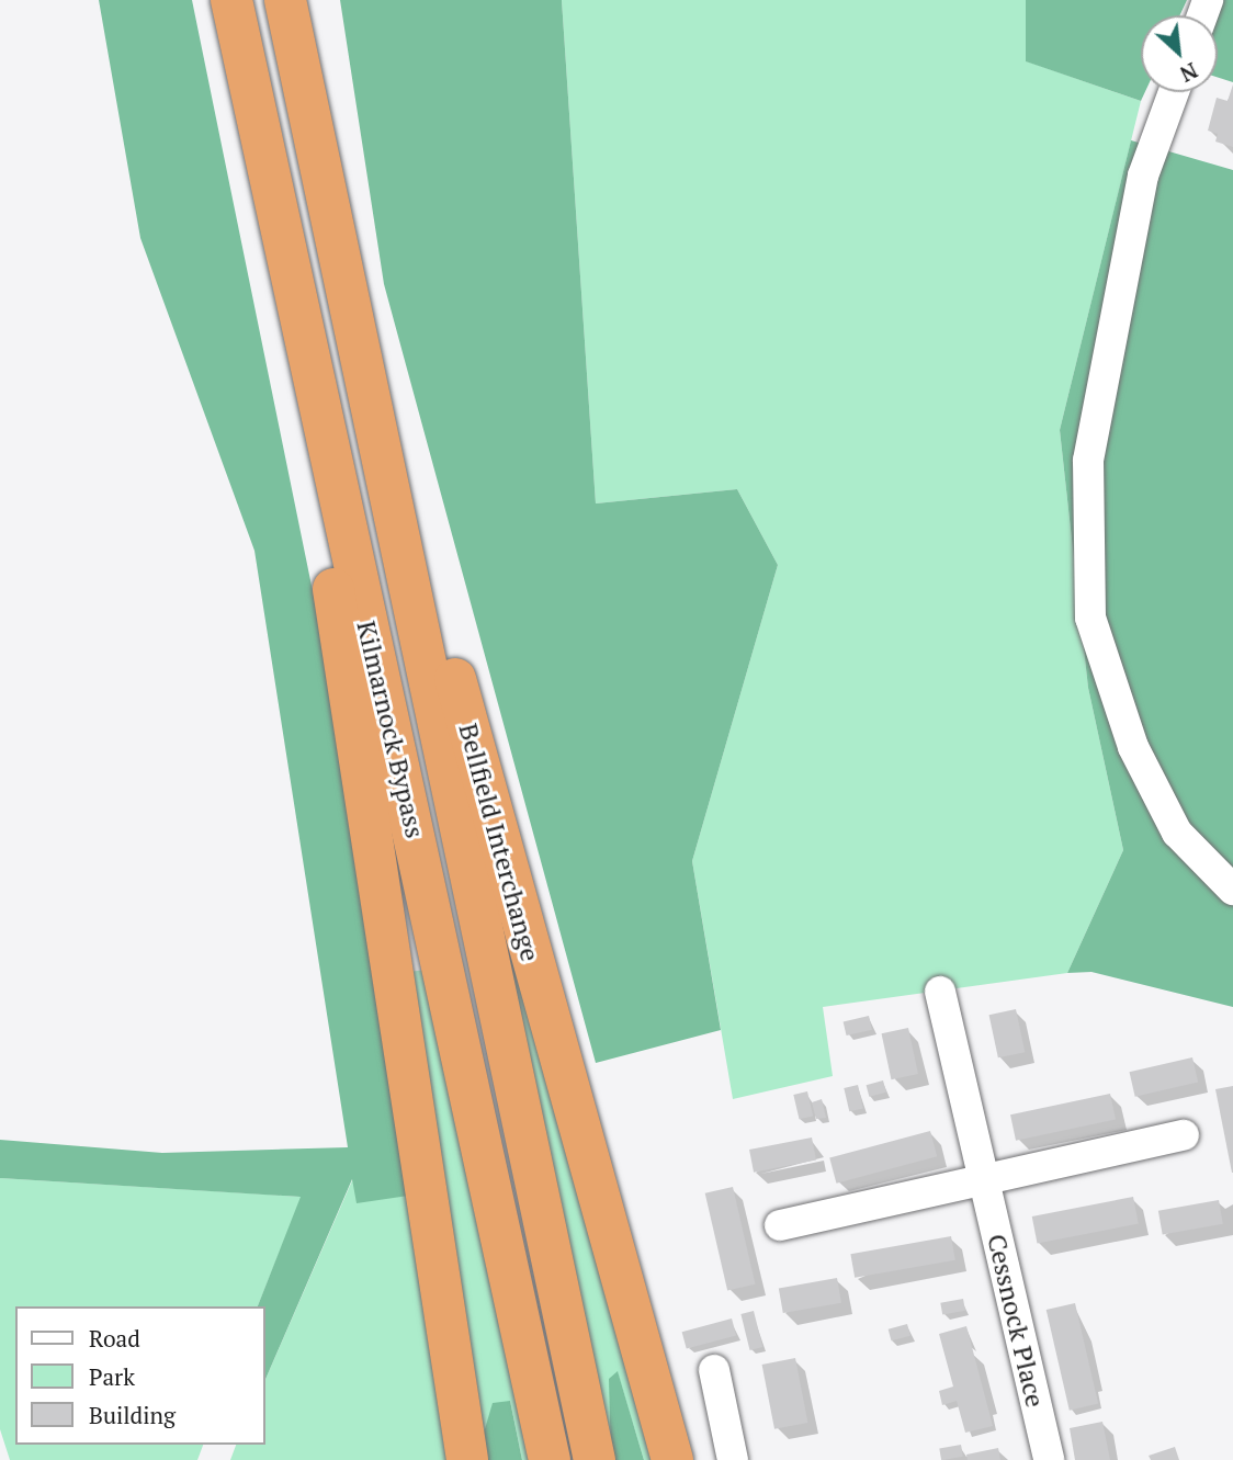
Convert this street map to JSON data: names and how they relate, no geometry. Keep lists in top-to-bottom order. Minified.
{"streets":{"highway":["Kilmarnock Bypass","Bellfield Interchange"],"street":["Cessnock Place"]},"crossings":[["Kilmarnock Bypass","Bellfield Interchange"]],"legend":["Road","Park","Building"],"north":"bottom right"}
